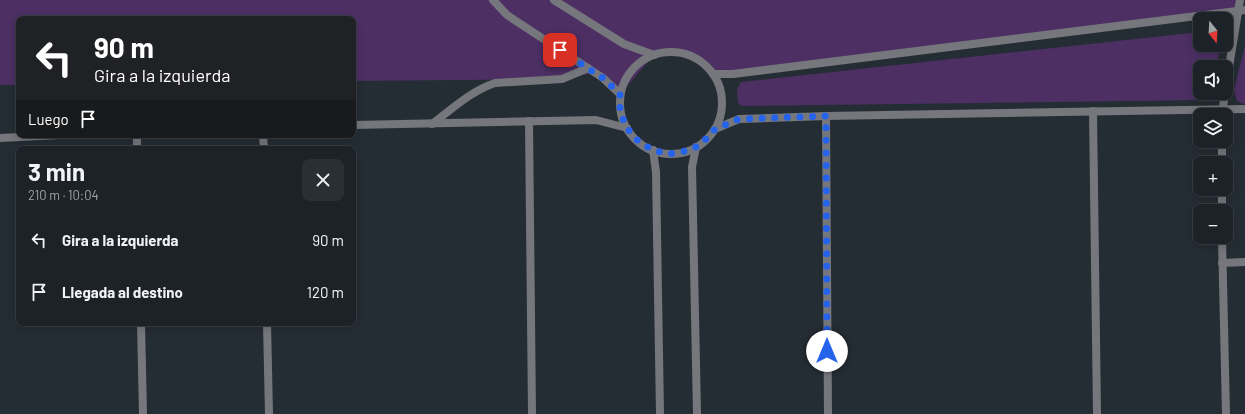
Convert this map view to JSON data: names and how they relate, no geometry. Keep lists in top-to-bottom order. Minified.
{"north":"bottom","page":{"map_buttons":["+","−"],"turn":["90 m","Gira a la izquierda"],"then":"Luego","heading":["3 min","210 m · 10:04"],"list":[{"name":"Gira a la izquierda","value":"90 m"},{"name":"Llegada al destino","value":"120 m"}]}}
